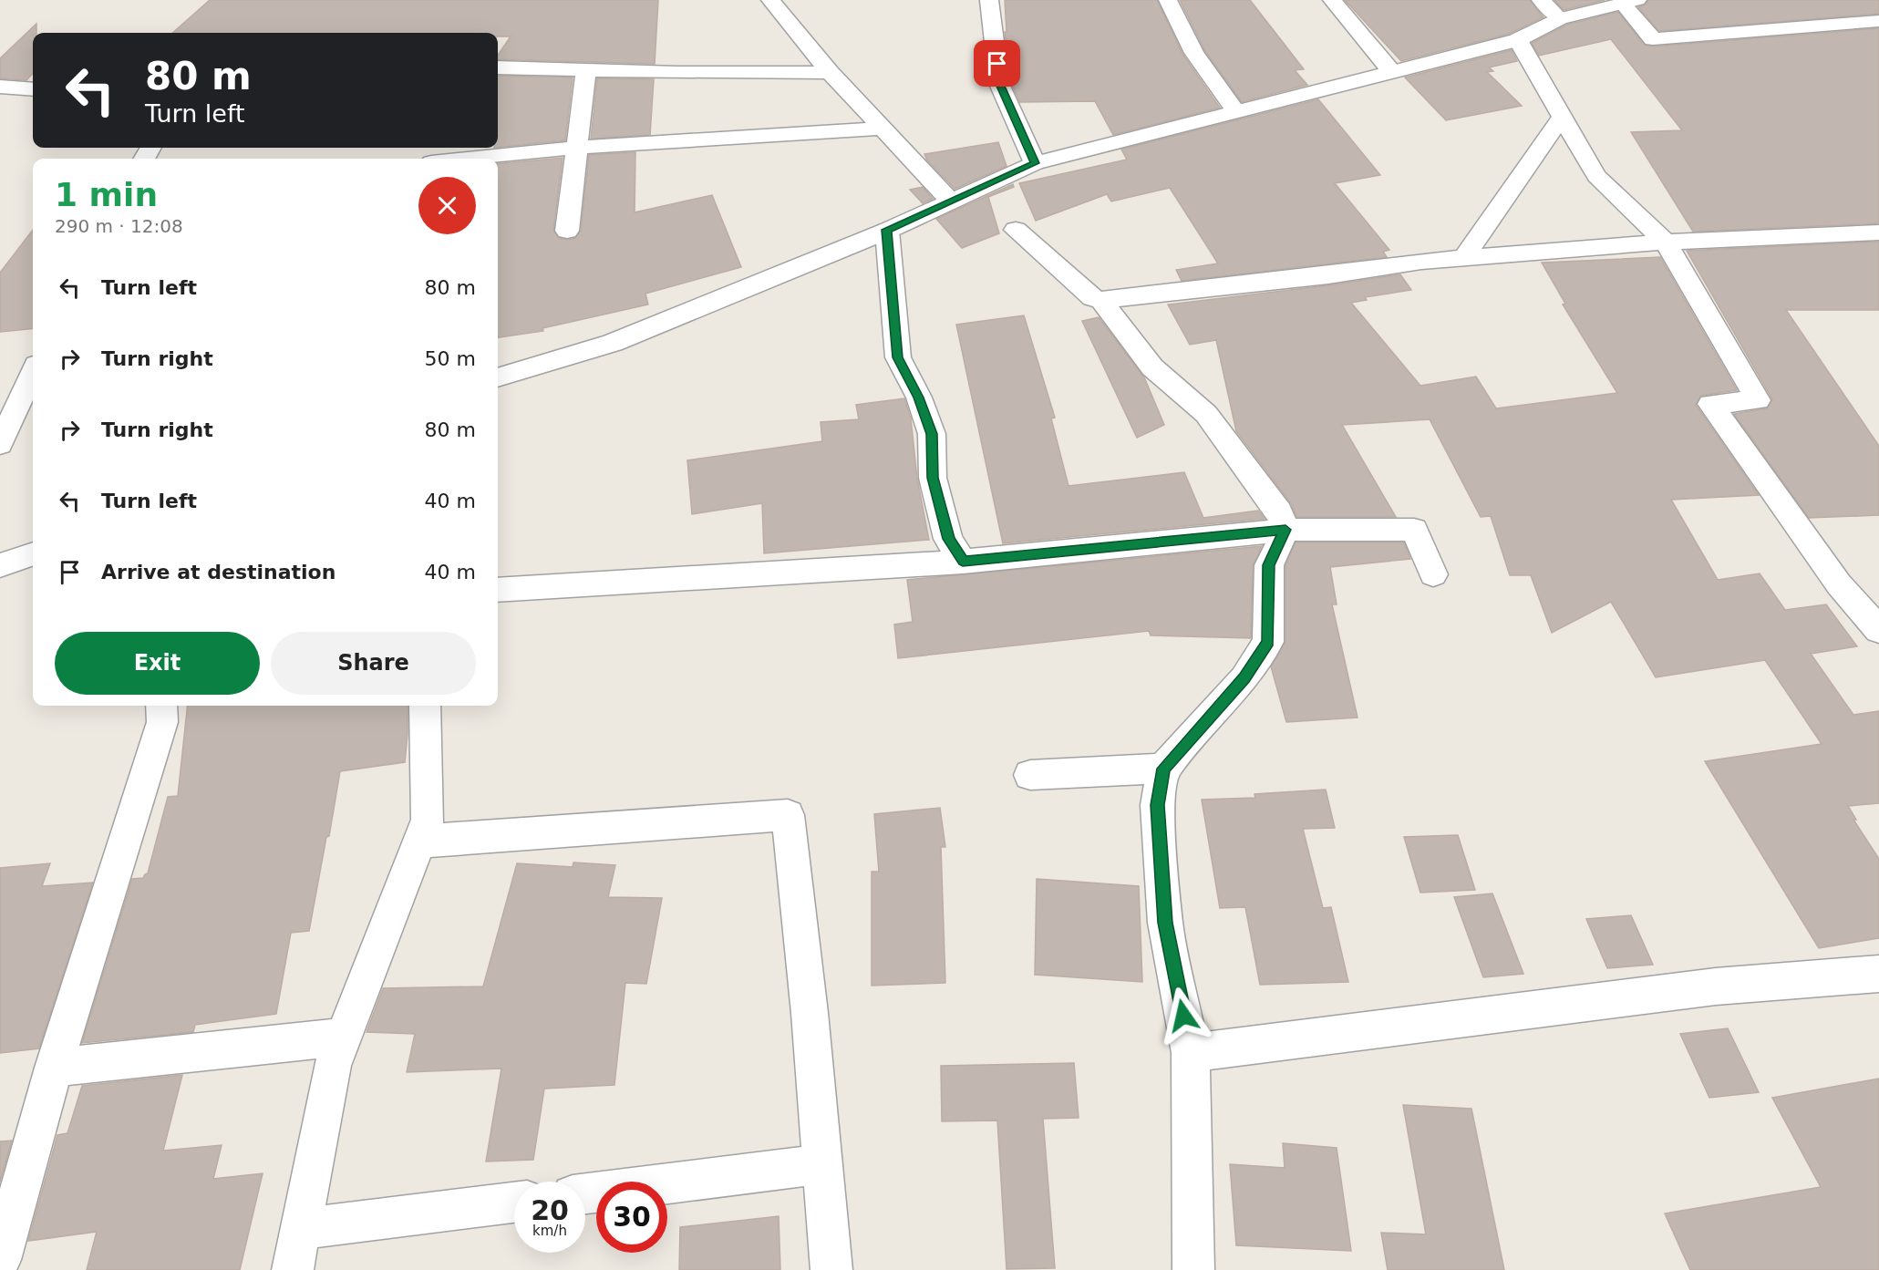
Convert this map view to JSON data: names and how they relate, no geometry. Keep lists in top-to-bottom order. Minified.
{"page":{"turn":["80 m","Turn left"],"heading":["1 min","290 m · 12:08"],"list":[{"name":"Turn left","value":"80 m"},{"name":"Turn right","value":"50 m"},{"name":"Turn right","value":"80 m"},{"name":"Turn left","value":"40 m"},{"name":"Arrive at destination","value":"40 m"}],"buttons":["Exit","Share"],"speed":"20 km/h","limit":"30"}}
